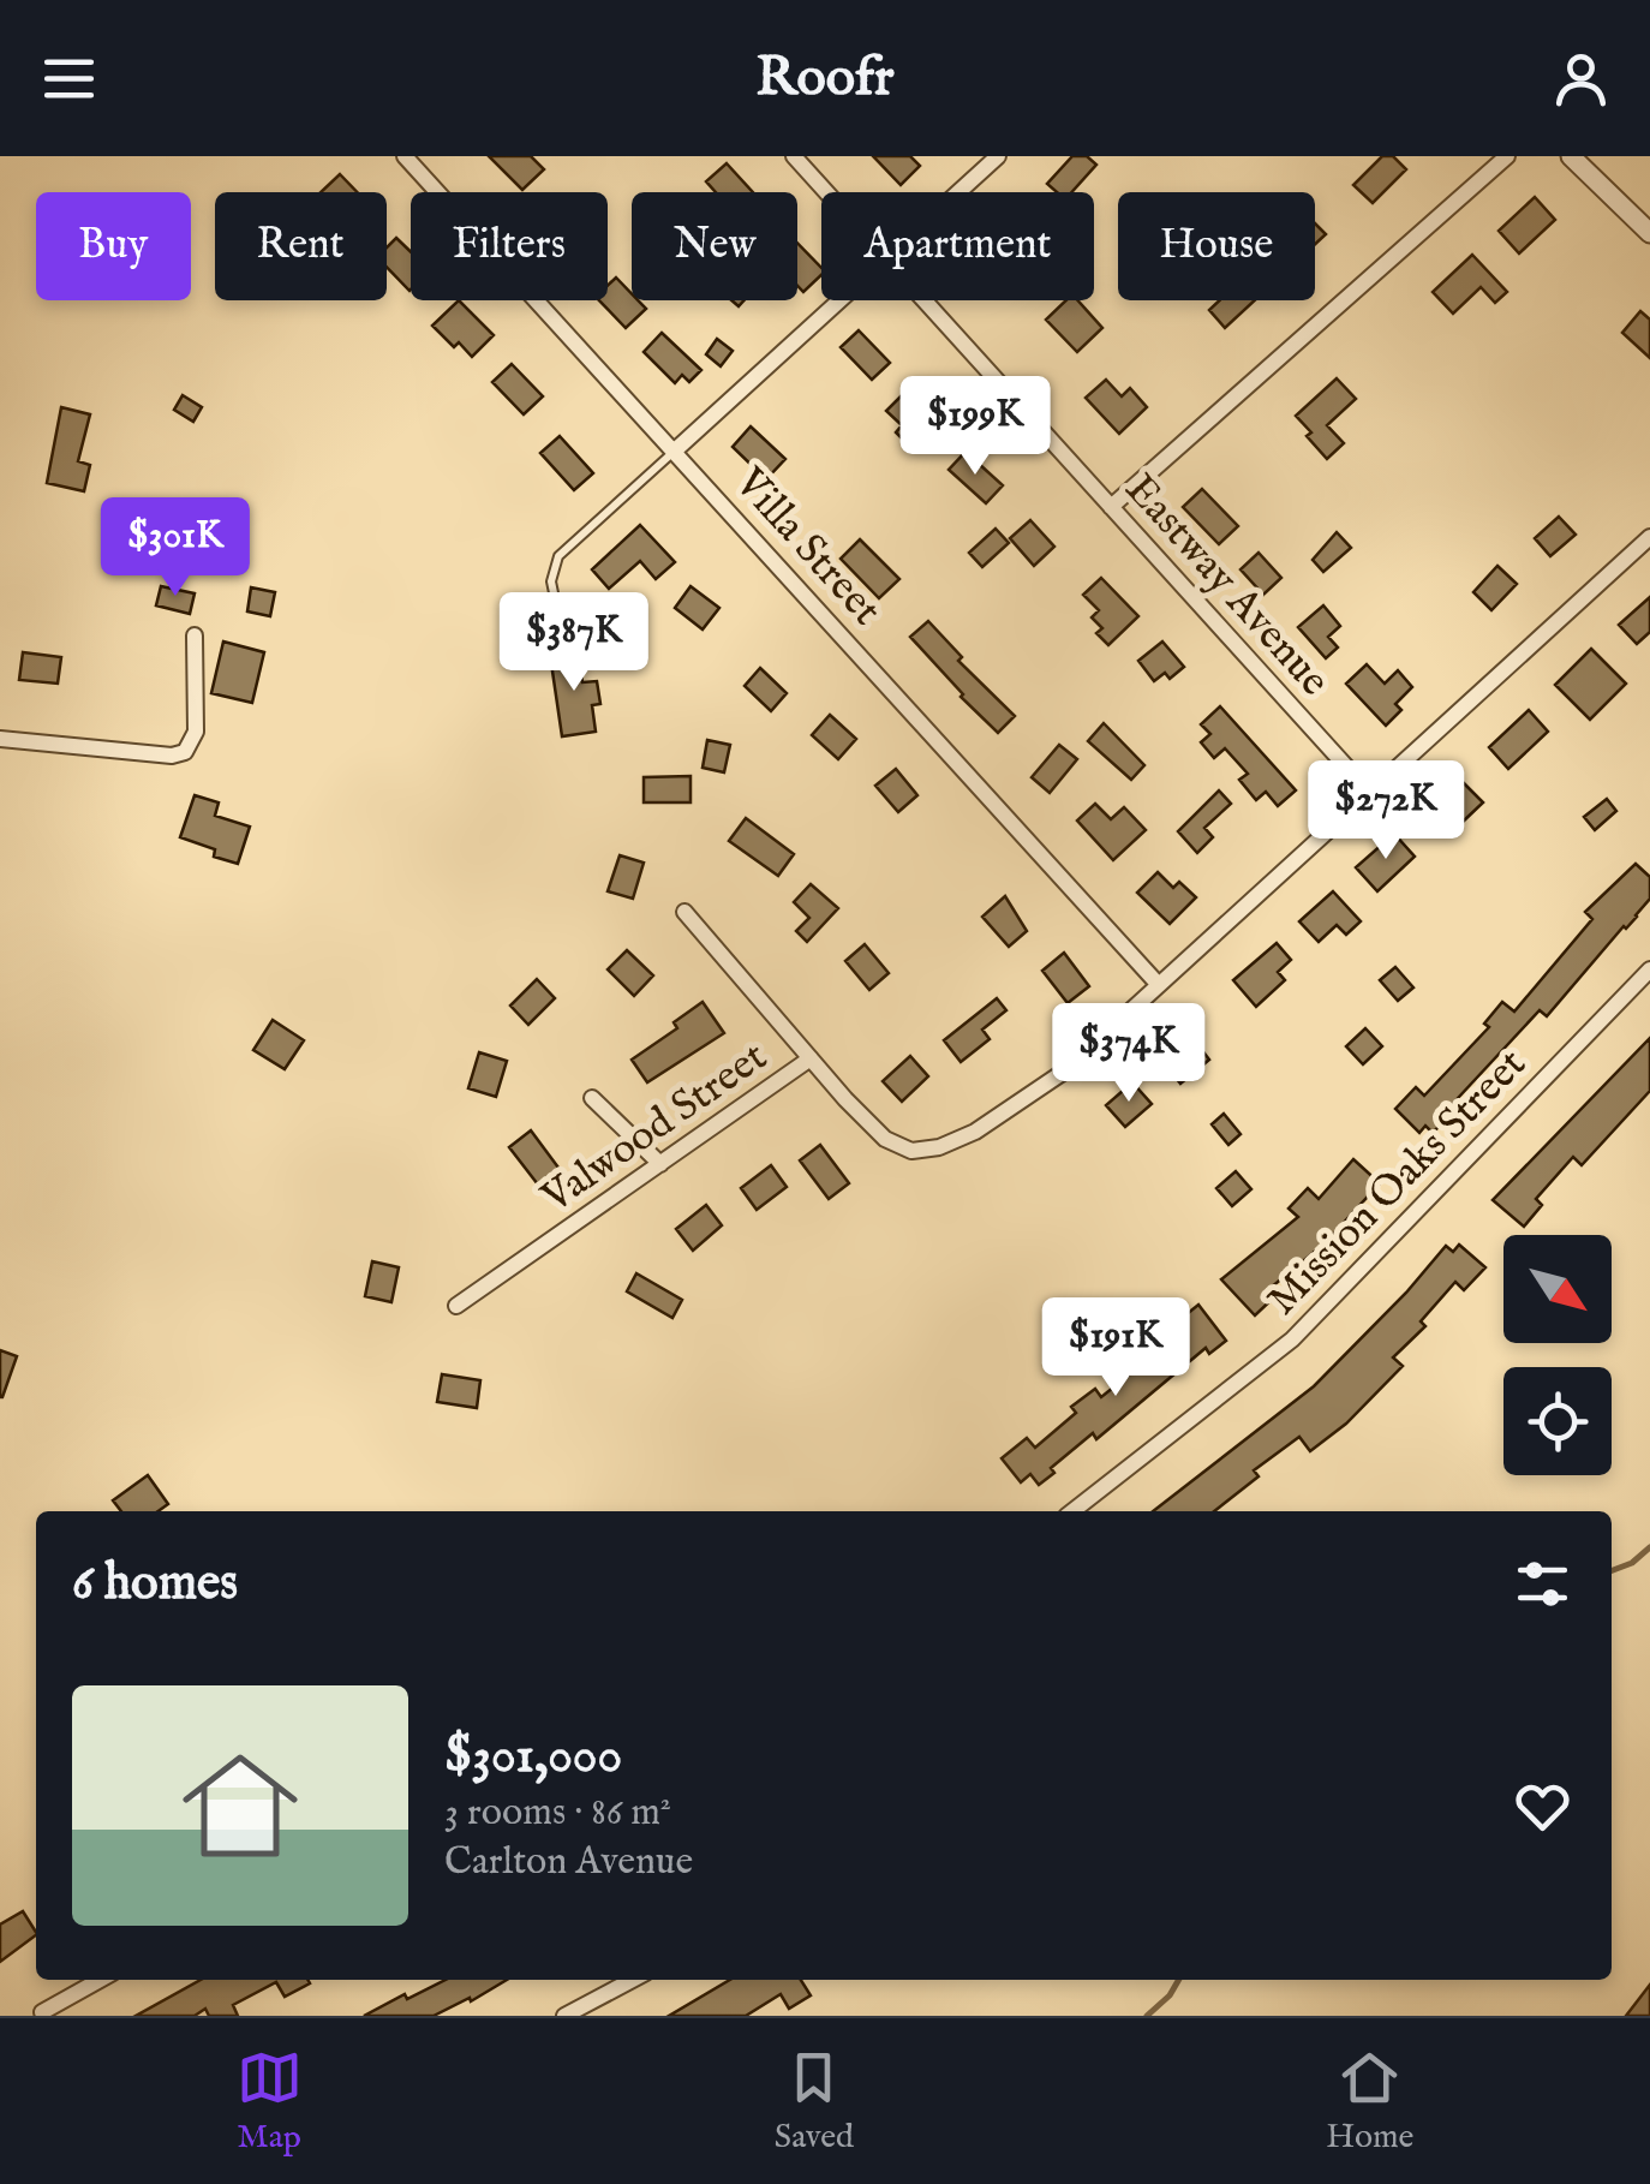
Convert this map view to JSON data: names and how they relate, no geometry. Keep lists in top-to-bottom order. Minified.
{"streets":{"street":["Villa Street","Eastway Avenue","Valwood Street","Mission Oaks Street"]},"crossings":[["Villa Street","Valwood Street"],["Eastway Avenue","Valwood Street"]],"north":"bottom right","page":{"header":"Roofr","chip":["Buy","Rent","Filters","New","Apartment","House"],"price":["$199K","$301K","$387K","$272K","$374K","$191K"],"heading":"6 homes","list":[{"name":"$301,000","note":"3 rooms · 86 m² · Carlton Avenue"}],"tabs":["Map","Saved","Home"]}}
